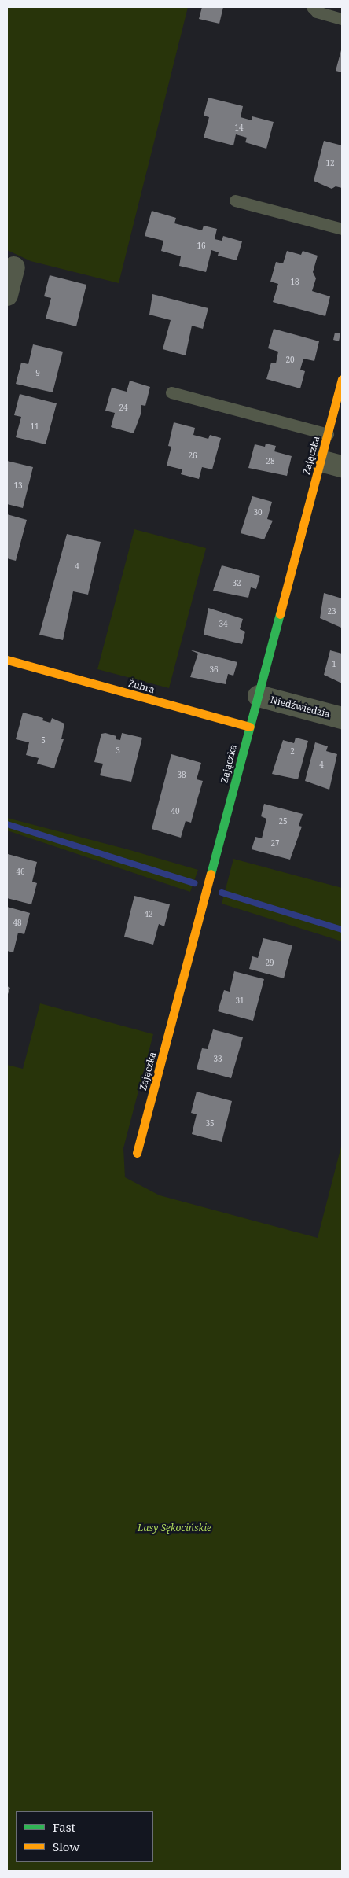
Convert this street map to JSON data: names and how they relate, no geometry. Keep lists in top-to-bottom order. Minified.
{"streets":{"street":["Zajączka","Żubra","Niedźwiedzia"]},"crossings":[["Zajączka","Żubra"],["Zajączka","Niedźwiedzia"]],"parks":["Lasy Sękocińskie"],"house_numbers":["14","12","16","18","20","9","24","11","26","28","13","30","4","32","23","34","1","36","5","3","2","4","38","40","25","27","46","42","48","29","31","33","35"],"legend":["Fast","Slow"]}
